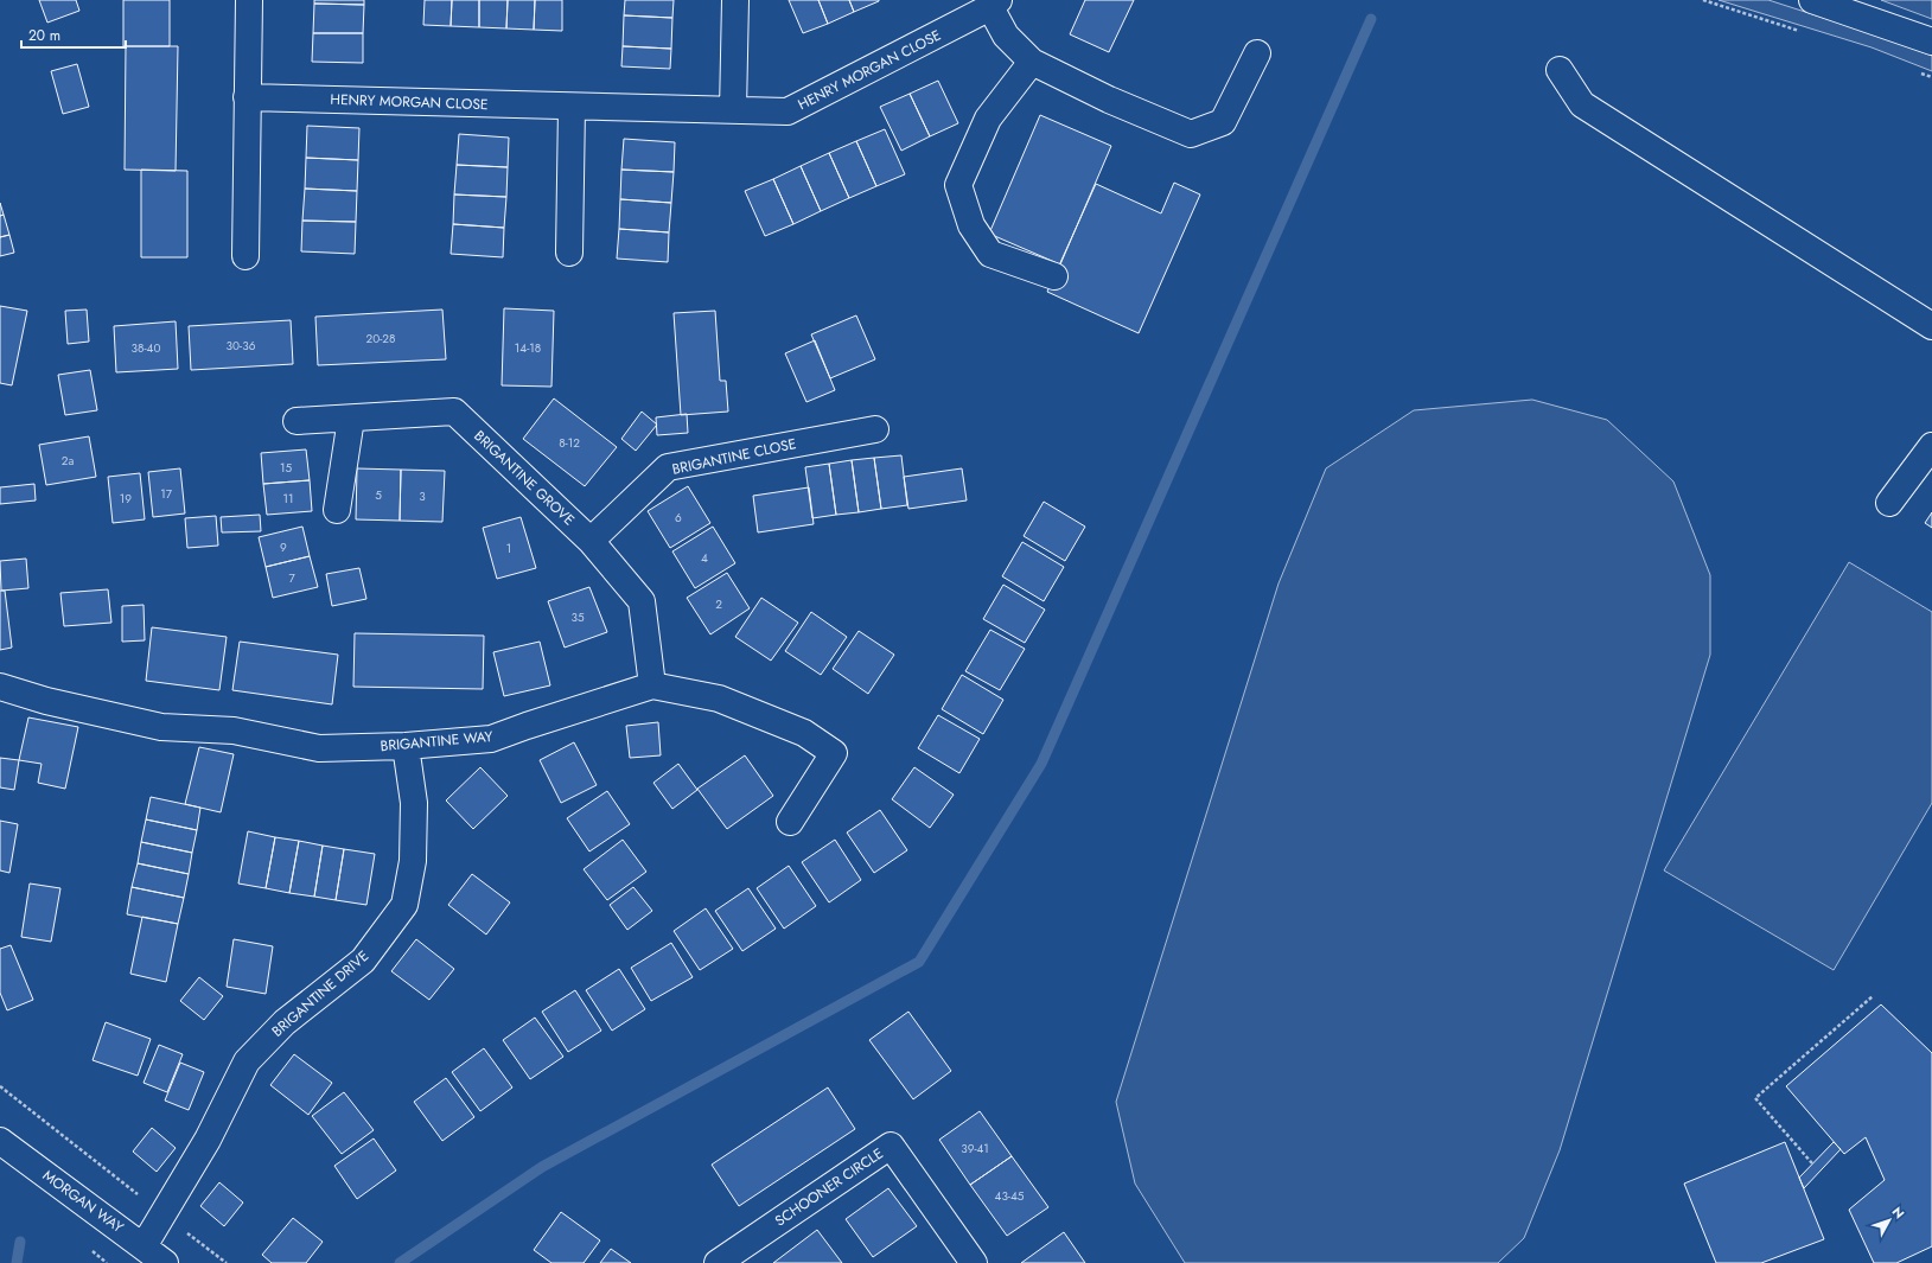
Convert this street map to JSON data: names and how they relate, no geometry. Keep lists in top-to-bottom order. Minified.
{"streets":{"street":["HENRY MORGAN CLOSE","BRIGANTINE CLOSE","BRIGANTINE GROVE","BRIGANTINE WAY","BRIGANTINE DRIVE","SCHOONER CIRCLE","MORGAN WAY"]},"crossings":[["BRIGANTINE CLOSE","BRIGANTINE GROVE"],["BRIGANTINE GROVE","BRIGANTINE WAY"],["BRIGANTINE WAY","BRIGANTINE DRIVE"],["BRIGANTINE DRIVE","MORGAN WAY"]],"house_numbers":["20-28","30-36","38-40","14-18","8-12","2a","15","17","5","3","19","11","6","9","1","4","7","2","35","39-41","43-45"],"scale_bar":"20 m","north":"top right"}
